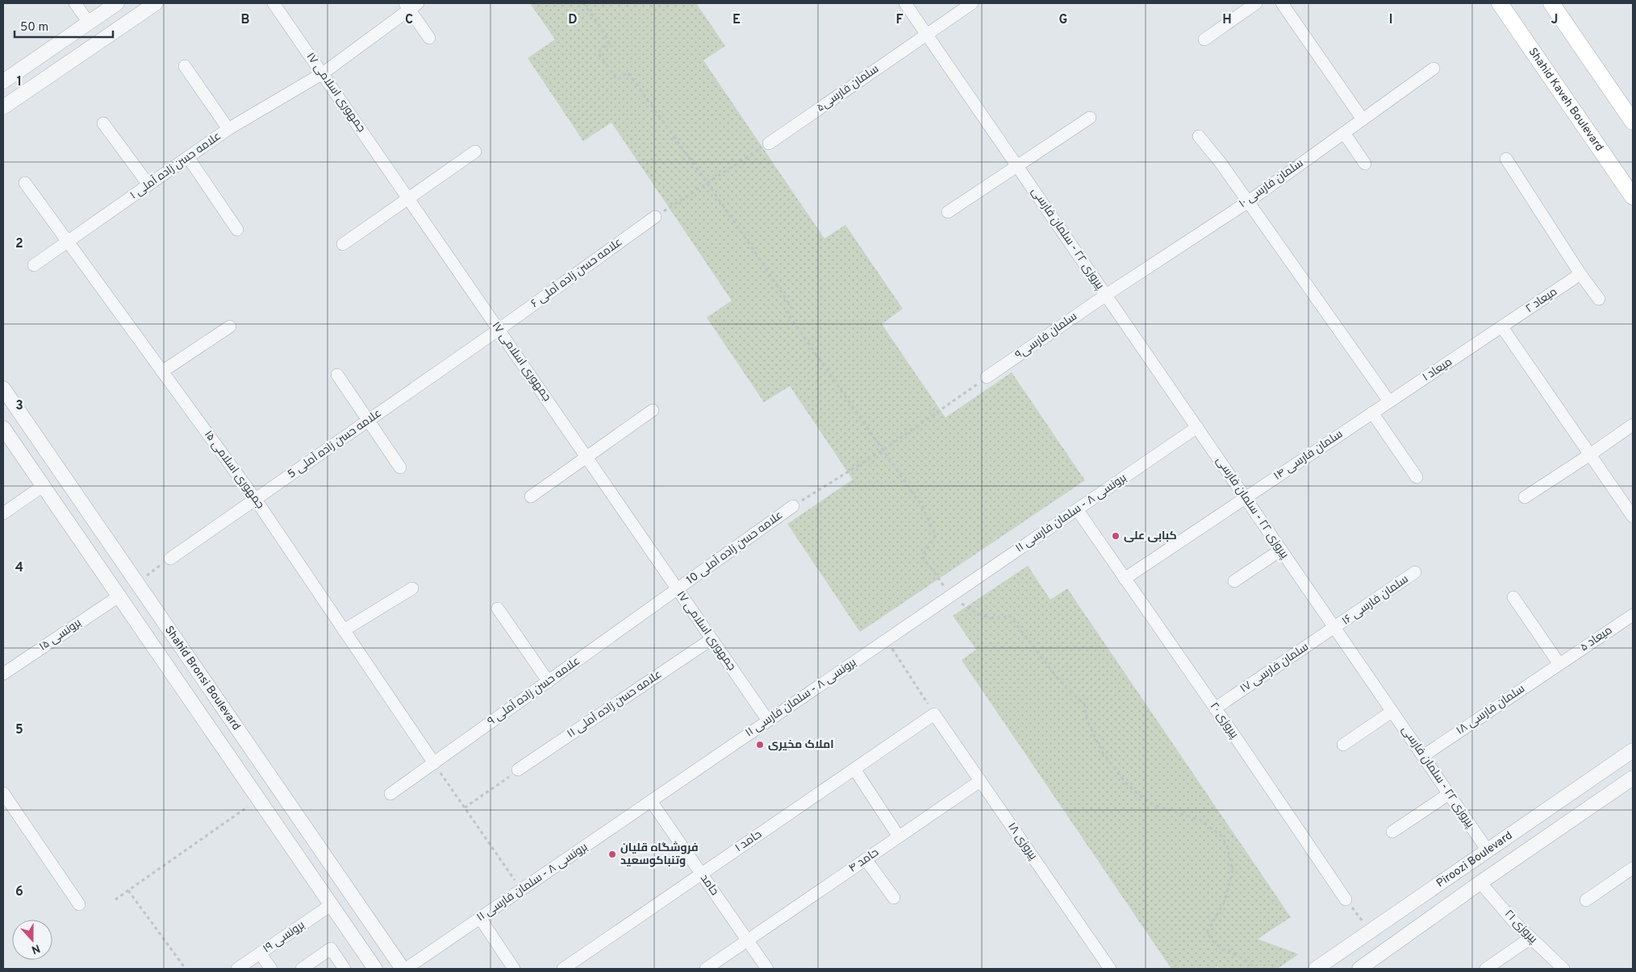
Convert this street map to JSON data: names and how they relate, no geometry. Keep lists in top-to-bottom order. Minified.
{"streets":{"main road":["Shahid Kaveh Boulevard"],"street":["سلمان فارسی۵","جمهوری اسلامی ۱۷","علامه حسن زاده آملی ۱","سلمان فارسی ۱۰","پیروزی ۲۲ - سلمان فارسی","علامه حسن زاده آملی ۶","میعاد ۲","سلمان فارسی۹","میعاد ۱","علامه حسن زاده آملی 5","سلمان فارسی ۱۴","جمهوری اسلامی ۱۵","برونسی ۸ - سلمان فارسی ۱۱","علامه حسن زاده آملی 10","سلمان فارسی ۱۶","برونسی ۱۵","میعاد ۵","سلمان فارسی ۱۷","Shahid Bronsi Boulevard","علامه حسن زاده آملی ۹","علامه حسن زاده آملی ۱۱","سلمان فارسی ۱۸","پیروزی ۲۰","حامد ۱","پیروزی ۱۸","Piroozi Boulevard","حامد ۴","حامد","پیروزی ۲۱","برونسی ۱۹"]},"crossings":[["سلمان فارسی۵","پیروزی ۲۲ - سلمان فارسی"],["جمهوری اسلامی ۱۷","علامه حسن زاده آملی ۱"],["جمهوری اسلامی ۱۷","علامه حسن زاده آملی ۶"],["جمهوری اسلامی ۱۷","علامه حسن زاده آملی 5"],["جمهوری اسلامی ۱۷","برونسی ۸ - سلمان فارسی ۱۱"],["جمهوری اسلامی ۱۷","علامه حسن زاده آملی 10"],["جمهوری اسلامی ۱۷","علامه حسن زاده آملی ۹"],["جمهوری اسلامی ۱۷","علامه حسن زاده آملی ۱۱"],["علامه حسن زاده آملی ۱","جمهوری اسلامی ۱۵"],["سلمان فارسی ۱۰","پیروزی ۲۲ - سلمان فارسی"],["سلمان فارسی ۱۰","سلمان فارسی۹"],["پیروزی ۲۲ - سلمان فارسی","سلمان فارسی۹"],["پیروزی ۲۲ - سلمان فارسی","سلمان فارسی ۱۴"],["پیروزی ۲۲ - سلمان فارسی","برونسی ۸ - سلمان فارسی ۱۱"],["پیروزی ۲۲ - سلمان فارسی","سلمان فارسی ۱۶"],["پیروزی ۲۲ - سلمان فارسی","سلمان فارسی ۱۷"],["پیروزی ۲۲ - سلمان فارسی","سلمان فارسی ۱۸"],["پیروزی ۲۲ - سلمان فارسی","Piroozi Boulevard"],["علامه حسن زاده آملی ۶","علامه حسن زاده آملی 5"],["میعاد ۲","میعاد ۱"],["میعاد ۱","سلمان فارسی ۱۴"],["علامه حسن زاده آملی 5","جمهوری اسلامی ۱۵"],["سلمان فارسی ۱۴","پیروزی ۲۰"],["جمهوری اسلامی ۱۵","علامه حسن زاده آملی ۹"],["برونسی ۸ - سلمان فارسی ۱۱","پیروزی ۲۰"],["برونسی ۸ - سلمان فارسی ۱۱","حامد"],["علامه حسن زاده آملی 10","علامه حسن زاده آملی ۹"],["سلمان فارسی ۱۶","سلمان فارسی ۱۷"],["برونسی ۱۵","Shahid Bronsi Boulevard"],["میعاد ۵","سلمان فارسی ۱۸"],["سلمان فارسی ۱۷","پیروزی ۲۰"],["Shahid Bronsi Boulevard","برونسی ۱۹"],["حامد ۱","پیروزی ۱۸"],["حامد ۱","حامد"],["پیروزی ۱۸","حامد ۴"],["Piroozi Boulevard","پیروزی ۲۱"],["حامد ۴","حامد"]],"places":["کبابی علی","املاک مخیری","فروشگاه قلیان وتنباکوسعید"],"scale_bar":"50 m","north":"bottom","grid":{"columns":["B","C","D","E","F","G","H","I","J"],"rows":["1","2","3","4","5","6"]}}
